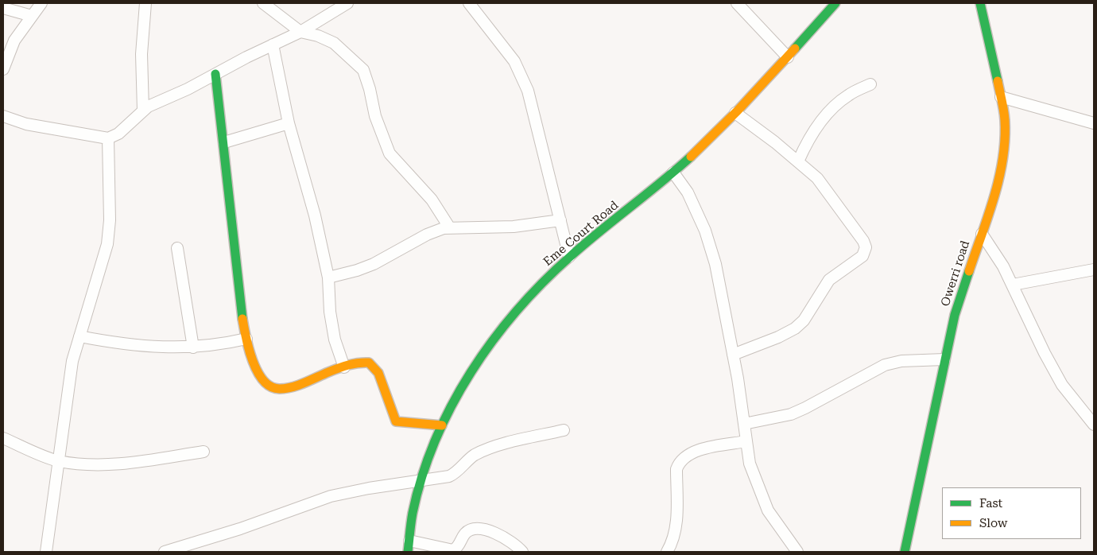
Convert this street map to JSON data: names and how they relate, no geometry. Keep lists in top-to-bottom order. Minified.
{"streets":{"street":["Eme Court Road","Owerri road"]},"legend":["Fast","Slow"]}
